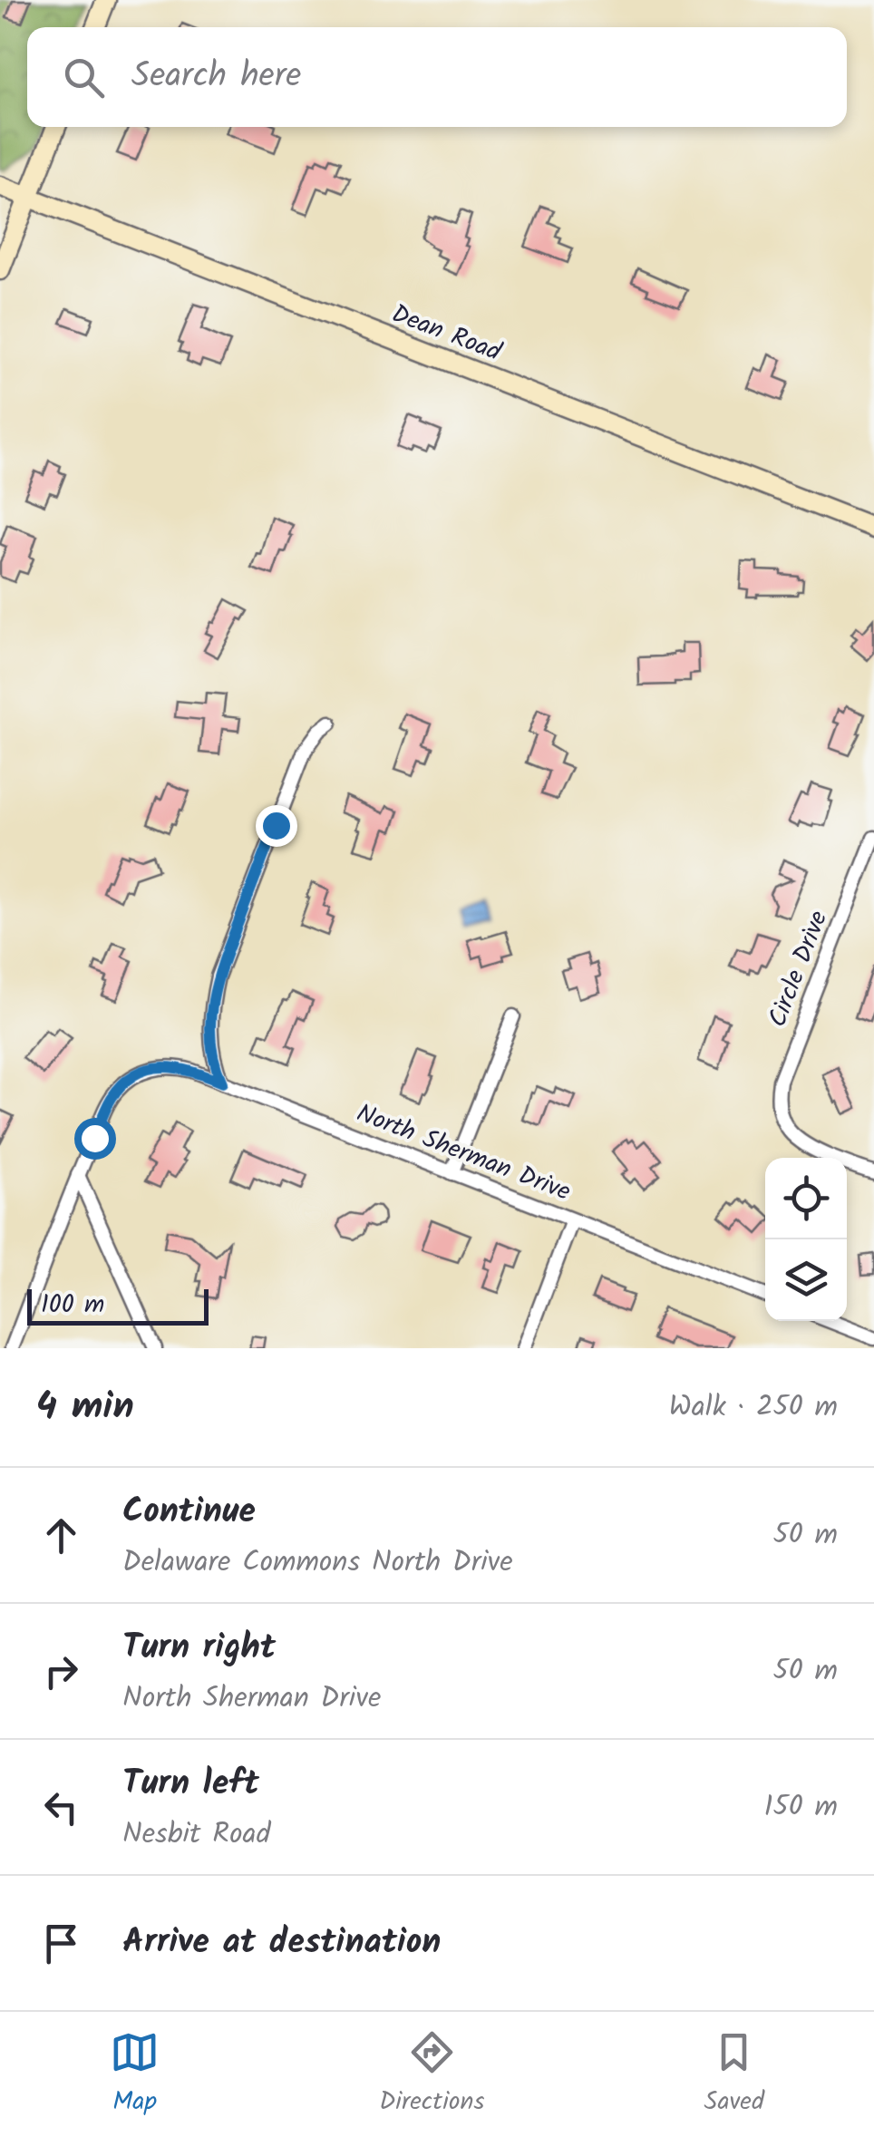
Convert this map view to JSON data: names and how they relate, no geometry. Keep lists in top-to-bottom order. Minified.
{"streets":{"street":["Dean Road","Circle Drive","North Sherman Drive"]},"scale_bar":"100 m","page":{"search":"Search here","scale":"100 m","heading":["4 min","Walk · 250 m"],"list":[["Continue","Delaware Commons North Drive","50 m"],["Turn right","North Sherman Drive","50 m"],["Turn left","Nesbit Road","150 m"],"Arrive at destination"],"nav":["Map","Directions","Saved"]}}
